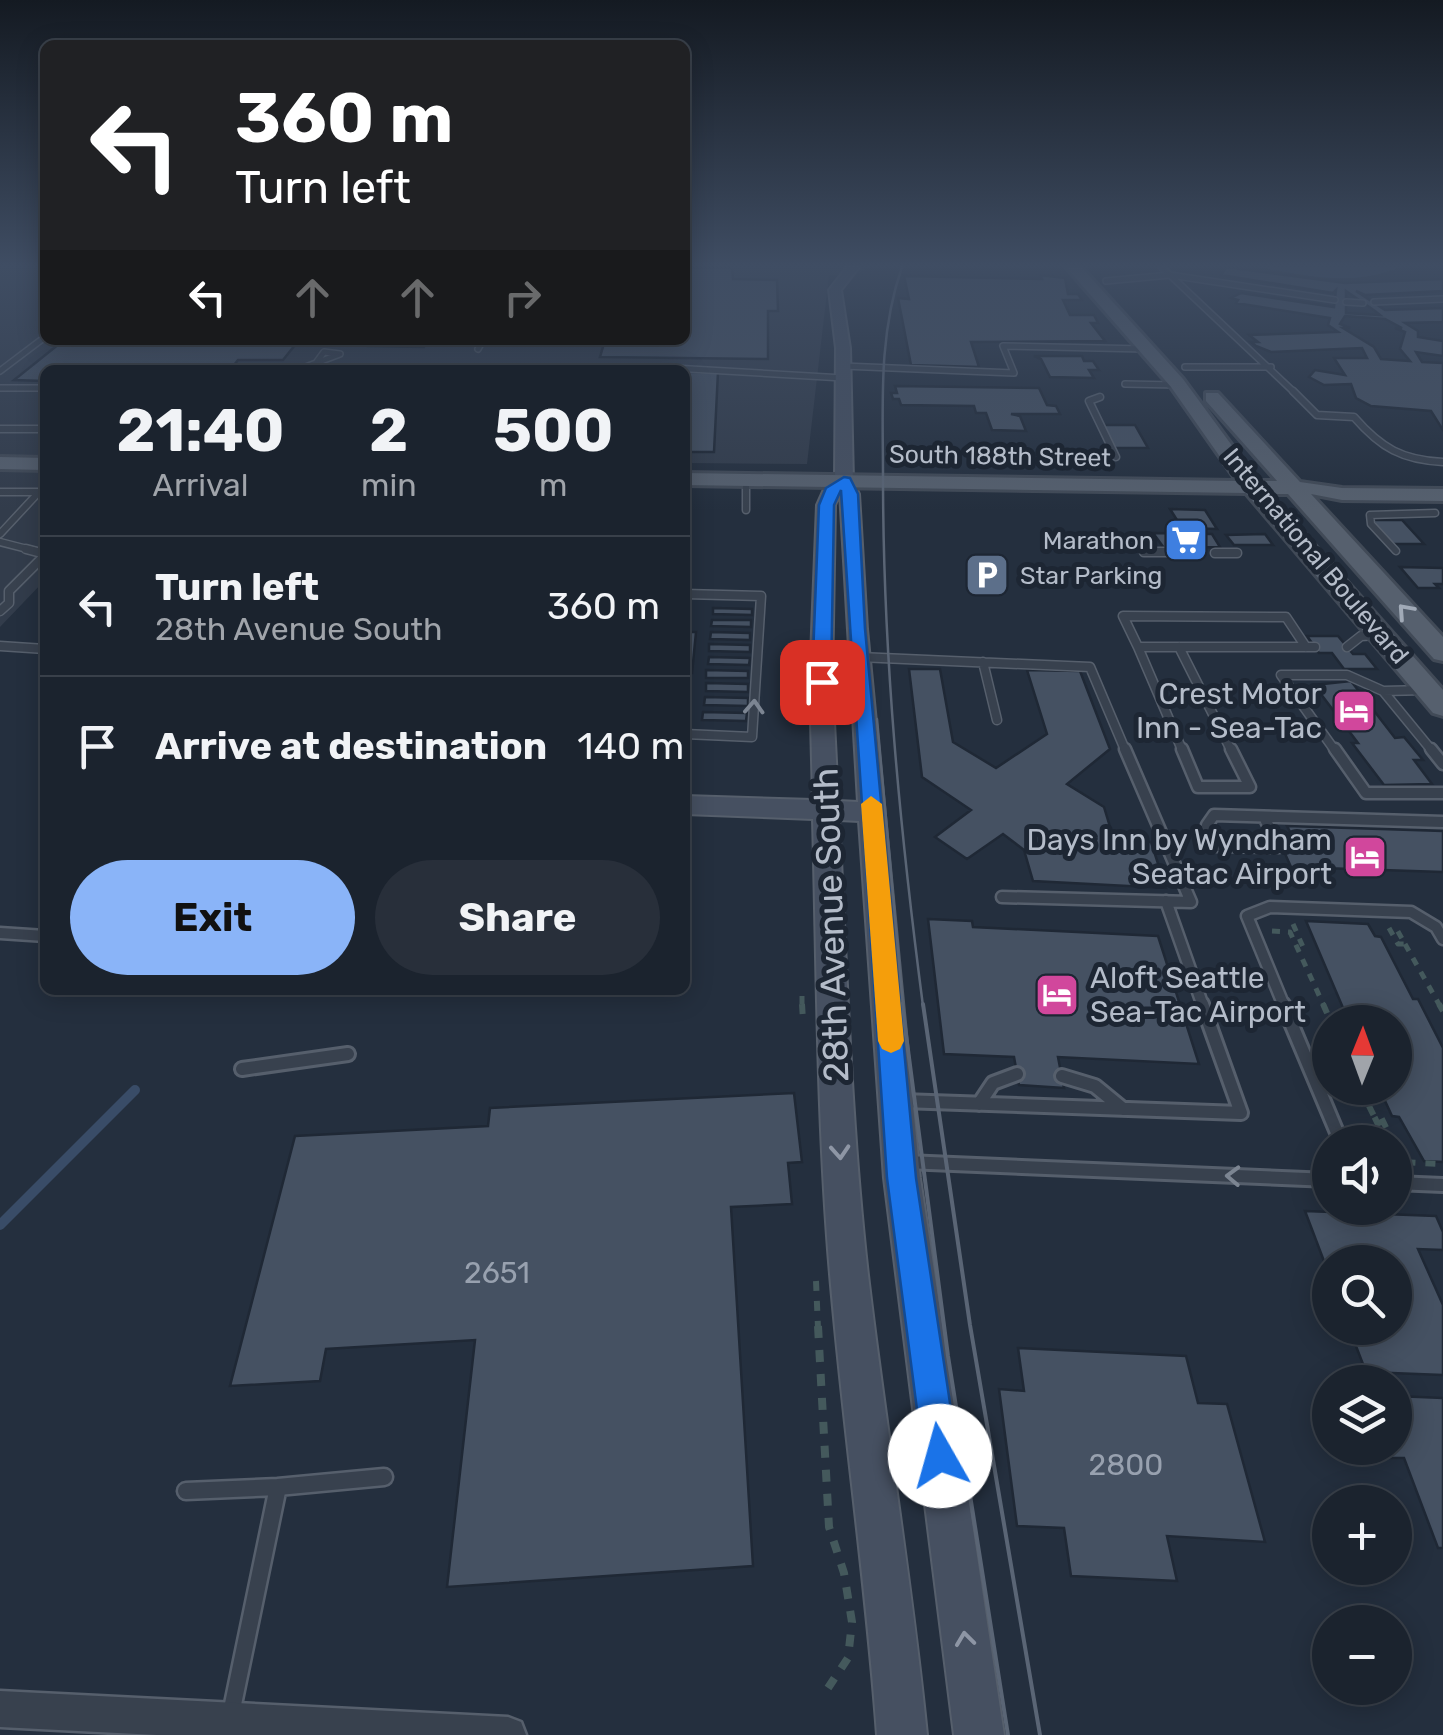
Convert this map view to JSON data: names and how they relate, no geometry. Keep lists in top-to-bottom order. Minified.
{"streets":{"main road":["South 188th Street","International Boulevard","28th Avenue South"]},"crossings":[["South 188th Street","International Boulevard"],["South 188th Street","28th Avenue South"]],"places":{"supermarket":["Marathon"],"parking":["Star Parking"],"hotel":["Crest Motor Inn - Sea-Tac","Days Inn by Wyndham Seatac Airport","Aloft Seattle Sea-Tac Airport"]},"house_numbers":["2651","2800"],"north":"top","page":{"turn":["360 m","Turn left"],"eta":["21:40","Arrival","2","min","500","m"],"list":[{"name":"Turn left","note":"28th Avenue South","value":"360 m"},{"name":"Arrive at destination","value":"140 m"}],"buttons":["Exit","Share"],"map_buttons":["+","−"]}}
